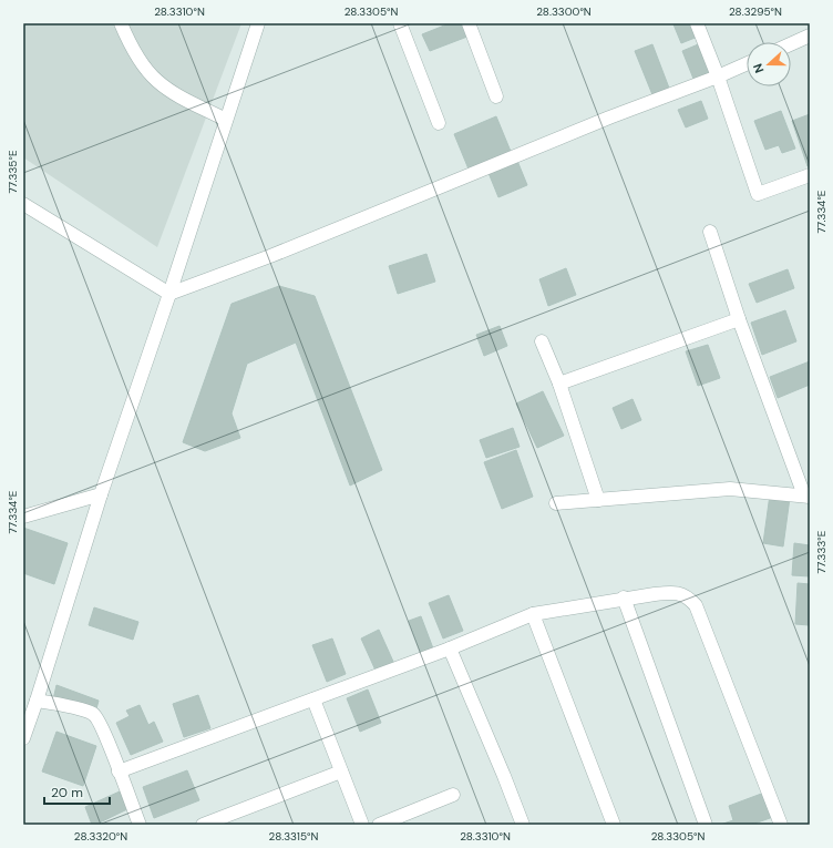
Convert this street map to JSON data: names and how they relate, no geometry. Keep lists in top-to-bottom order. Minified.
{"scale_bar":"20 m","north":"left","coordinates":["28.3310°N","28.3305°N","28.3300°N","28.3295°N","77.335°E","77.334°E","77.333°E","28.3320°N","28.3315°N"]}
